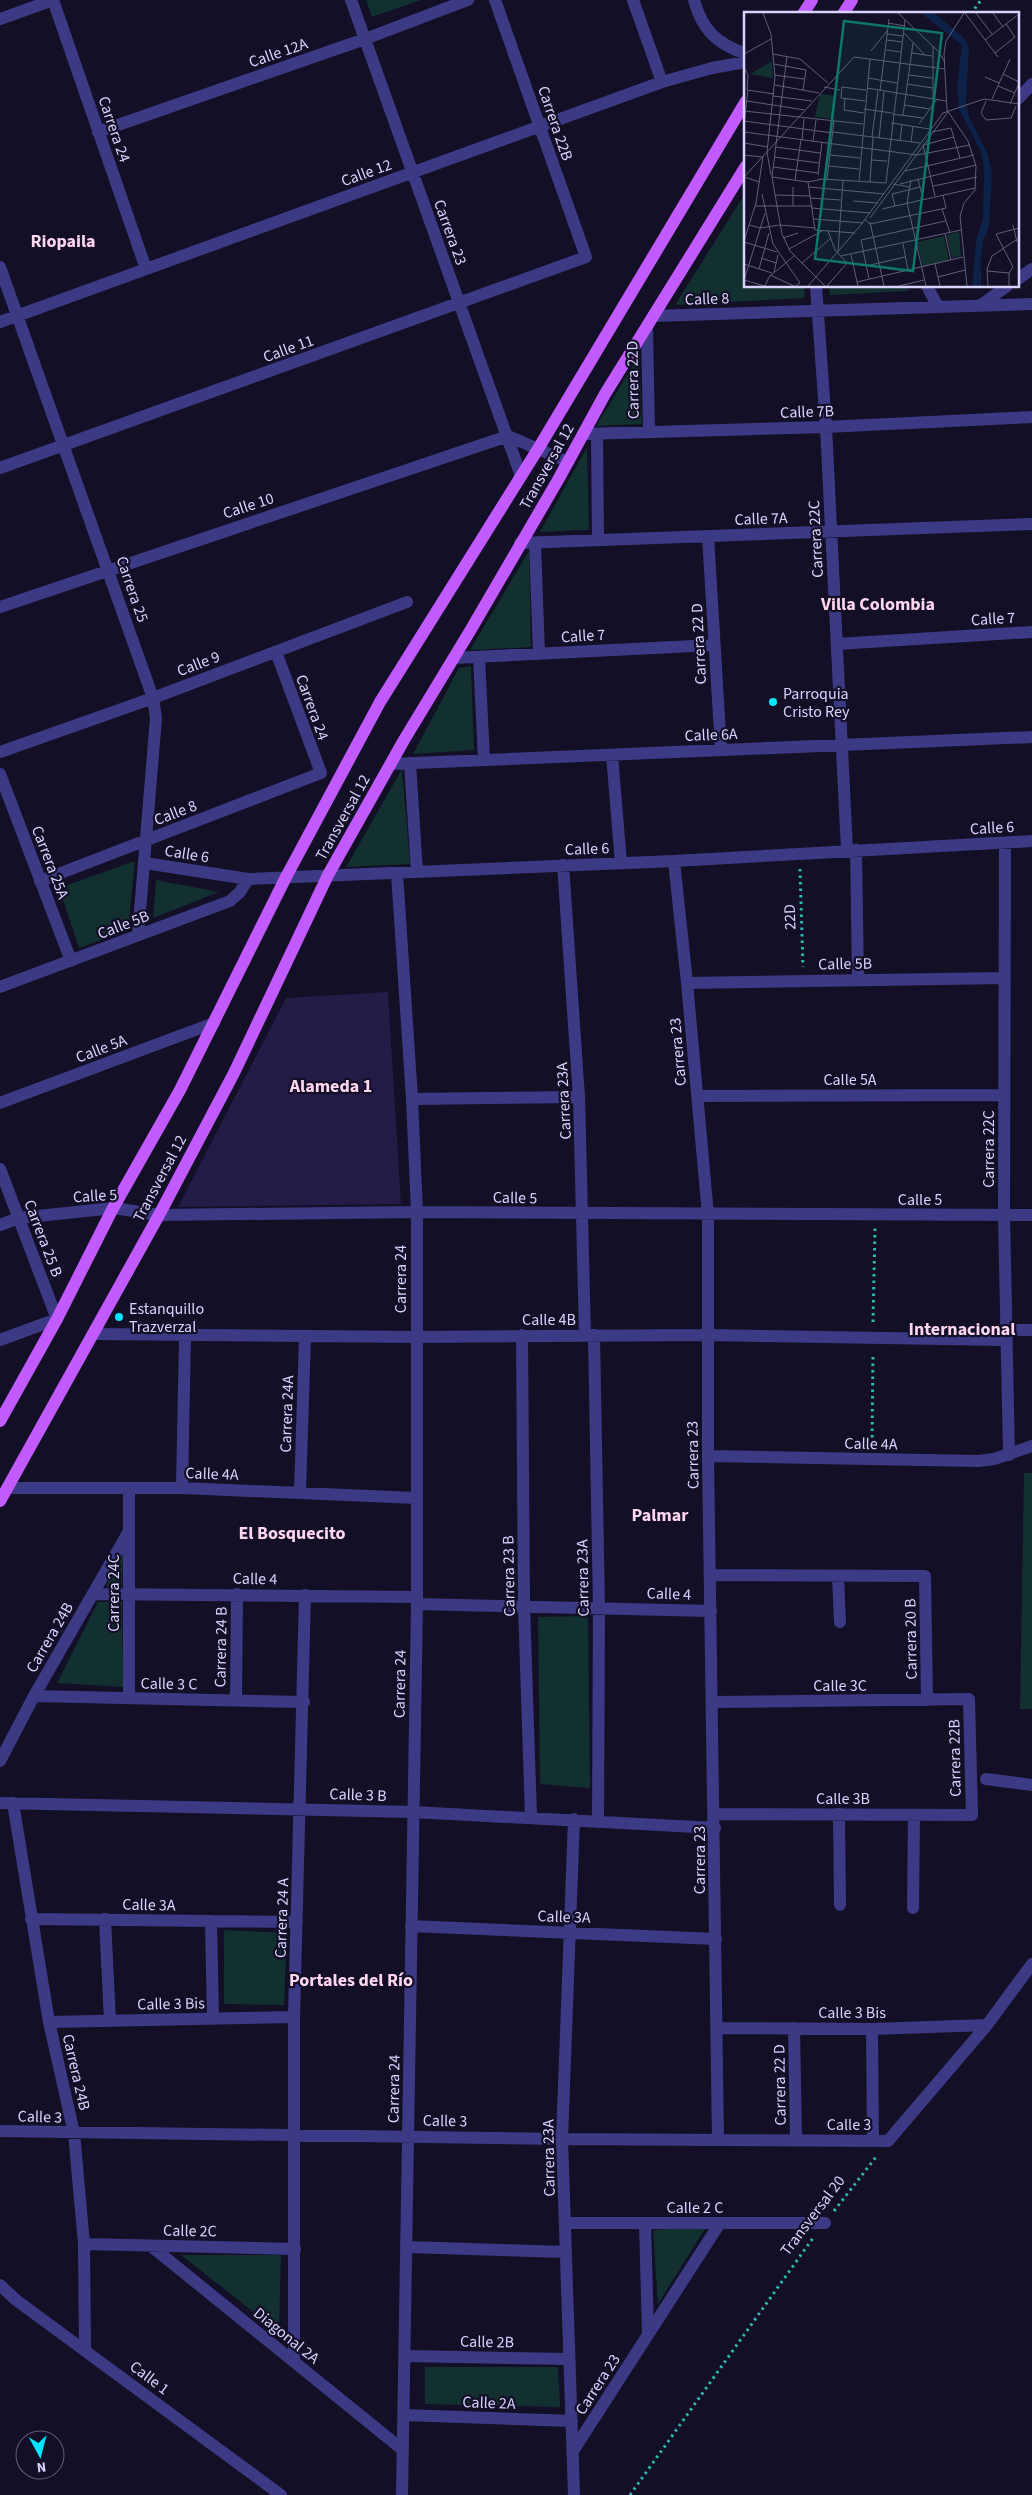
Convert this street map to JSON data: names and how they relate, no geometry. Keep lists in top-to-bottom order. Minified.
{"streets":{"main road":["Transversal 12"],"street":["Calle 12A","Carrera 22B","Carrera 24","Calle 12","Carrera 23","Calle 8","Calle 11","Carrera 22D","Calle 7B","Calle 10","Calle 7A","Carrera 22C","Carrera 25","Calle 7","Carrera 22 D","Calle 9","Calle 6A","Calle 6","Carrera 25A","Calle 5B","Calle 5A","Carrera 23A","Calle 5","Carrera 25 B","Calle 4B","Carrera 24A","Calle 4A","Carrera 23 B","Calle 4","Carrera 24C","Carrera 24B","Carrera 20 B","Carrera 24 B","Calle 3 C","Calle 3C","Calle 3 B","Calle 3B","Calle 3A","Carrera 24 A","Calle 3 Bis","Calle 3","Calle 2 C","Calle 2C","Diagonal 2A","Calle 2B","Calle 1","Calle 2A"],"path":["22D","Transversal 20"]},"crossings":[["Calle 12A","Carrera 24"],["Calle 12A","Carrera 23"],["Carrera 22B","Calle 12"],["Carrera 22B","Calle 11"],["Carrera 22B","Calle 3C"],["Carrera 22B","Calle 3B"],["Carrera 24","Calle 12"],["Carrera 24","Calle 8"],["Carrera 24","Calle 9"],["Carrera 24","Calle 6"],["Carrera 24","Calle 5"],["Carrera 24","Calle 4B"],["Carrera 24","Calle 4A"],["Carrera 24","Calle 4"],["Carrera 24","Calle 3 B"],["Carrera 24","Calle 3A"],["Carrera 24","Calle 3"],["Carrera 24","Diagonal 2A"],["Carrera 24","Calle 2B"],["Carrera 24","Calle 2A"],["Calle 12","Carrera 23"],["Calle 12","Carrera 25"],["Carrera 23","Calle 11"],["Carrera 23","Transversal 12"],["Carrera 23","Calle 10"],["Carrera 23","Calle 6"],["Carrera 23","Calle 5B"],["Carrera 23","Calle 5A"],["Carrera 23","Carrera 23A"],["Carrera 23","Calle 5"],["Carrera 23","Calle 4B"],["Carrera 23","Calle 4A"],["Carrera 23","Calle 4"],["Carrera 23","Calle 3C"],["Carrera 23","Calle 3 B"],["Carrera 23","Calle 3B"],["Carrera 23","Calle 3A"],["Carrera 23","Calle 3 Bis"],["Carrera 23","Calle 3"],["Carrera 23","Calle 2 C"],["Calle 8","Carrera 22D"],["Calle 8","Transversal 12"],["Calle 8","Carrera 22C"],["Calle 8","Carrera 25"],["Calle 8","Carrera 25A"],["Calle 11","Carrera 25"],["Carrera 22D","Calle 7B"],["Carrera 22D","Transversal 12"],["Calle 7B","Transversal 12"],["Calle 7B","Carrera 22C"],["Transversal 12","Calle 7A"],["Transversal 12","Calle 7"],["Transversal 12","Calle 6A"],["Transversal 12","Calle 6"],["Transversal 12","Calle 5A"],["Transversal 12","Calle 5"],["Transversal 12","Carrera 25 B"],["Transversal 12","Calle 4B"],["Transversal 12","Calle 4A"],["Calle 10","Carrera 25"],["Calle 7A","Carrera 22C"],["Calle 7A","Carrera 22 D"],["Carrera 22C","Calle 7"],["Carrera 22C","Calle 6A"],["Carrera 22C","Calle 6"],["Carrera 22C","Calle 5B"],["Carrera 22C","Calle 5A"],["Carrera 22C","Calle 5"],["Carrera 22C","Calle 4B"],["Carrera 22C","Calle 4A"],["Carrera 25","Calle 9"],["Carrera 25","Calle 6"],["Carrera 25","Calle 5B"],["Calle 7","Carrera 22 D"],["Carrera 22 D","Calle 6A"],["Carrera 22 D","Calle 3 Bis"],["Carrera 22 D","Calle 3"],["Calle 6","22D"],["Calle 6","Calle 5B"],["Calle 6","Carrera 23A"],["Carrera 25A","Calle 5B"],["22D","Calle 5B"],["Carrera 23A","Calle 5"],["Carrera 23A","Calle 4B"],["Carrera 23A","Calle 4"],["Carrera 23A","Calle 3 B"],["Carrera 23A","Calle 3A"],["Carrera 23A","Calle 3"],["Carrera 23A","Calle 2 C"],["Carrera 23A","Calle 2B"],["Carrera 23A","Calle 2A"],["Calle 5","Carrera 25 B"],["Calle 4B","Carrera 24A"],["Calle 4B","Carrera 23 B"],["Carrera 24A","Calle 4A"],["Calle 4A","Carrera 24C"],["Carrera 23 B","Calle 4"],["Carrera 23 B","Calle 3 B"],["Calle 4","Carrera 24C"],["Calle 4","Carrera 24B"],["Calle 4","Carrera 20 B"],["Calle 4","Carrera 24 B"],["Calle 4","Carrera 24 A"],["Carrera 24C","Carrera 24B"],["Carrera 24C","Calle 3 C"],["Carrera 24B","Calle 3 C"],["Carrera 24B","Calle 3 B"],["Carrera 24B","Calle 3A"],["Carrera 24B","Calle 3 Bis"],["Carrera 24B","Calle 3"],["Carrera 24B","Calle 2C"],["Carrera 24B","Calle 1"],["Carrera 20 B","Calle 3C"],["Carrera 24 B","Calle 3 C"],["Calle 3 C","Carrera 24 A"],["Calle 3 B","Carrera 24 A"],["Calle 3A","Carrera 24 A"],["Carrera 24 A","Calle 3 Bis"],["Carrera 24 A","Calle 3"],["Carrera 24 A","Calle 2C"],["Carrera 24 A","Diagonal 2A"],["Calle 3","Transversal 20"],["Calle 2 C","Transversal 20"],["Calle 2C","Diagonal 2A"]],"districts":["Riopaila","Villa Colombia","Alameda 1","Internacional","Palmar","El Bosquecito","Portales del Río"],"places":["Parroquia Cristo Rey","Estanquillo Trazverzal"],"north":"bottom"}
